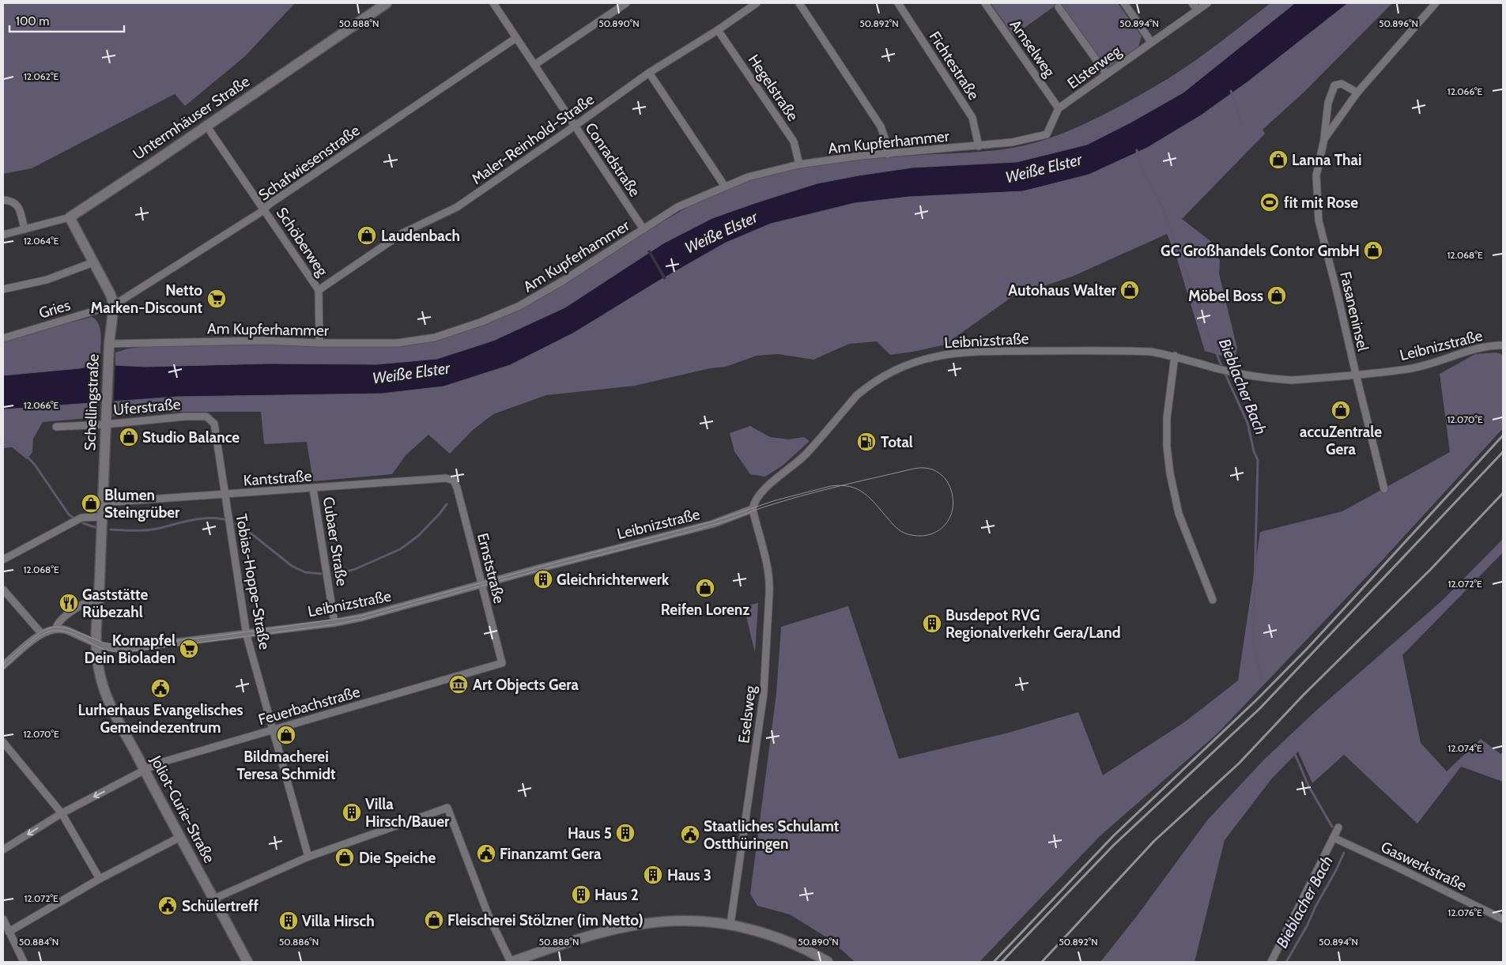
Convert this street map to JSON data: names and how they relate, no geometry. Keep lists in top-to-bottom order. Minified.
{"streets":{"main road":["Untermhäuser Straße","Schellingstraße","Joliot-Curie-Straße"],"street":["Amselweg","Fichtestraße","Elsterweg","Hegelstraße","Maler-Reinhold-Straße","Am Kupferhammer","Conradstraße","Schafwiesenstraße","Schöberweg","Gries","Fasaneninsel","Leibnizstraße","Uferstraße","Kantstraße","Cubaer Straße","Ernststraße","Tobias-Hoppe-Straße","Feuerbachstraße","Eselsweg","Gaswerkstraße"]},"crossings":[["Amselweg","Elsterweg"],["Amselweg","Am Kupferhammer"],["Fichtestraße","Am Kupferhammer"],["Elsterweg","Am Kupferhammer"],["Hegelstraße","Maler-Reinhold-Straße"],["Hegelstraße","Am Kupferhammer"],["Untermhäuser Straße","Schöberweg"],["Untermhäuser Straße","Schellingstraße"],["Maler-Reinhold-Straße","Conradstraße"],["Maler-Reinhold-Straße","Schöberweg"],["Am Kupferhammer","Conradstraße"],["Am Kupferhammer","Schöberweg"],["Am Kupferhammer","Schellingstraße"],["Conradstraße","Schafwiesenstraße"],["Schafwiesenstraße","Schöberweg"],["Schafwiesenstraße","Gries"],["Schafwiesenstraße","Schellingstraße"],["Gries","Schellingstraße"],["Fasaneninsel","Leibnizstraße"],["Leibnizstraße","Cubaer Straße"],["Leibnizstraße","Ernststraße"],["Leibnizstraße","Tobias-Hoppe-Straße"],["Leibnizstraße","Eselsweg"],["Leibnizstraße","Joliot-Curie-Straße"],["Schellingstraße","Uferstraße"],["Schellingstraße","Kantstraße"],["Schellingstraße","Joliot-Curie-Straße"],["Uferstraße","Tobias-Hoppe-Straße"],["Kantstraße","Cubaer Straße"],["Kantstraße","Ernststraße"],["Kantstraße","Tobias-Hoppe-Straße"],["Ernststraße","Feuerbachstraße"],["Tobias-Hoppe-Straße","Feuerbachstraße"],["Feuerbachstraße","Joliot-Curie-Straße"]],"water":["Weiße Elster","Bieblacher Bach"],"places":{"shop":["Lanna Thai","Laudenbach","GC Großhandels Contor GmbH","Autohaus Walter","Möbel Boss","accuZentrale Gera","Studio Balance","Blumen Steingrüber","Reifen Lorenz","Bildmacherei Teresa Schmidt","Die Speiche","Fleischerei Stölzner (im Netto)"],"sports":["fit mit Rose"],"supermarket":["Netto Marken-Discount","Kornapfel Dein Bioladen"],"fuel station":["Total"],"building":["Gleichrichterwerk","Busdepot RVG Regionalverkehr Gera/Land","Villa Hirsch/Bauer","Haus 5","Haus 3","Haus 2","Villa Hirsch"],"restaurant":["Gaststätte Rübezahl"],"museum":["Art Objects Gera"],"public building":["Lurherhaus Evangelisches Gemeindezentrum","Staatliches Schulamt Ostthüringen","Finanzamt Gera","Schülertreff"]},"scale_bar":"100 m","coordinates":["50.888°N","50.890°N","50.892°N","50.894°N","50.896°N","12.062°E","12.066°E","12.064°E","12.068°E","12.070°E","12.072°E","12.074°E","12.076°E","50.884°N","50.886°N"]}
